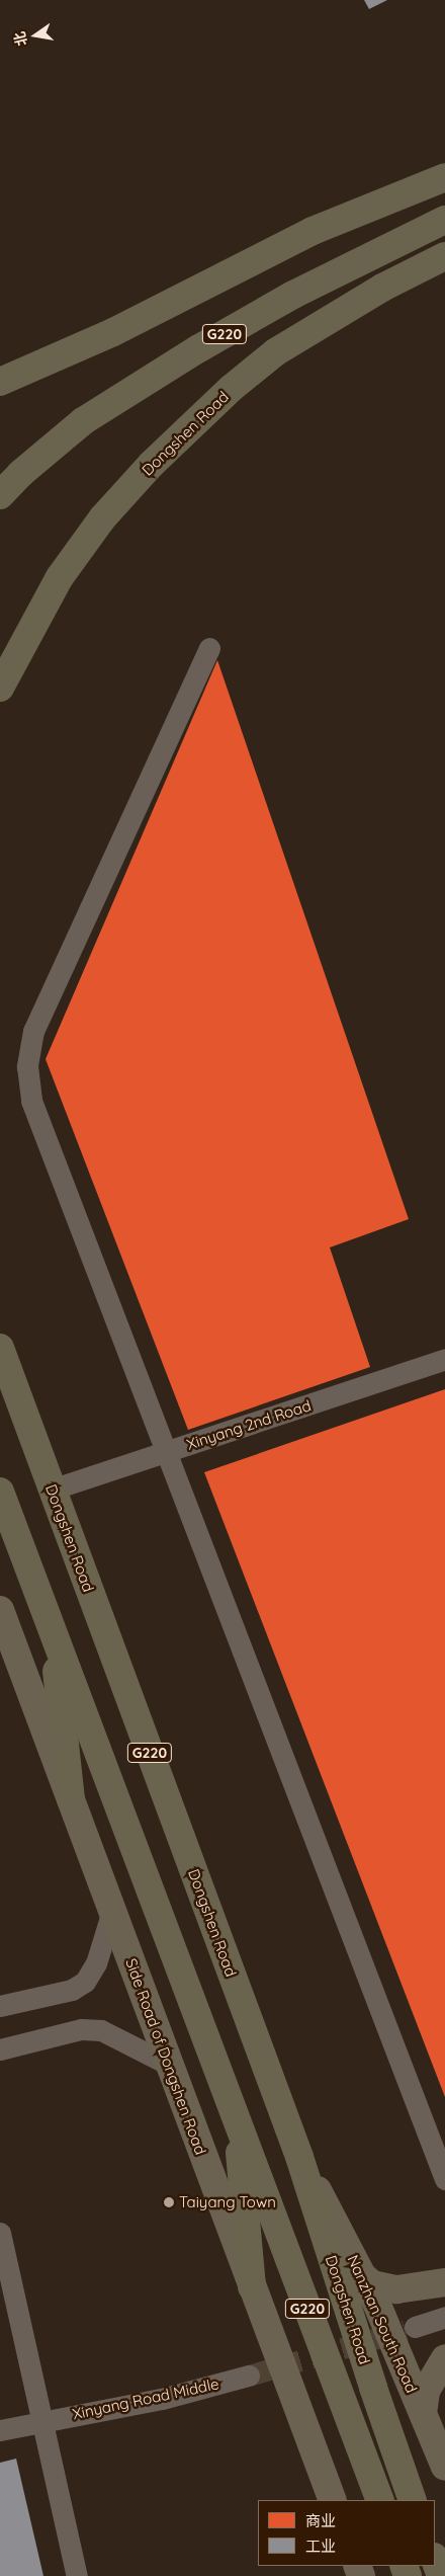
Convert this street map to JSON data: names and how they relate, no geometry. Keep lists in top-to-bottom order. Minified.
{"streets":{"highway":["G220","Dongshen Road"],"main road":["Side Road of Dongshen Road","Nanzhan South Road"],"street":["Xinyang 2nd Road","Xinyang Road Middle"]},"crossings":[["Dongshen Road","Xinyang 2nd Road"],["Dongshen Road","Nanzhan South Road"]],"places":["Taiyang Town"],"legend":["商业","工业"],"north":"left"}
